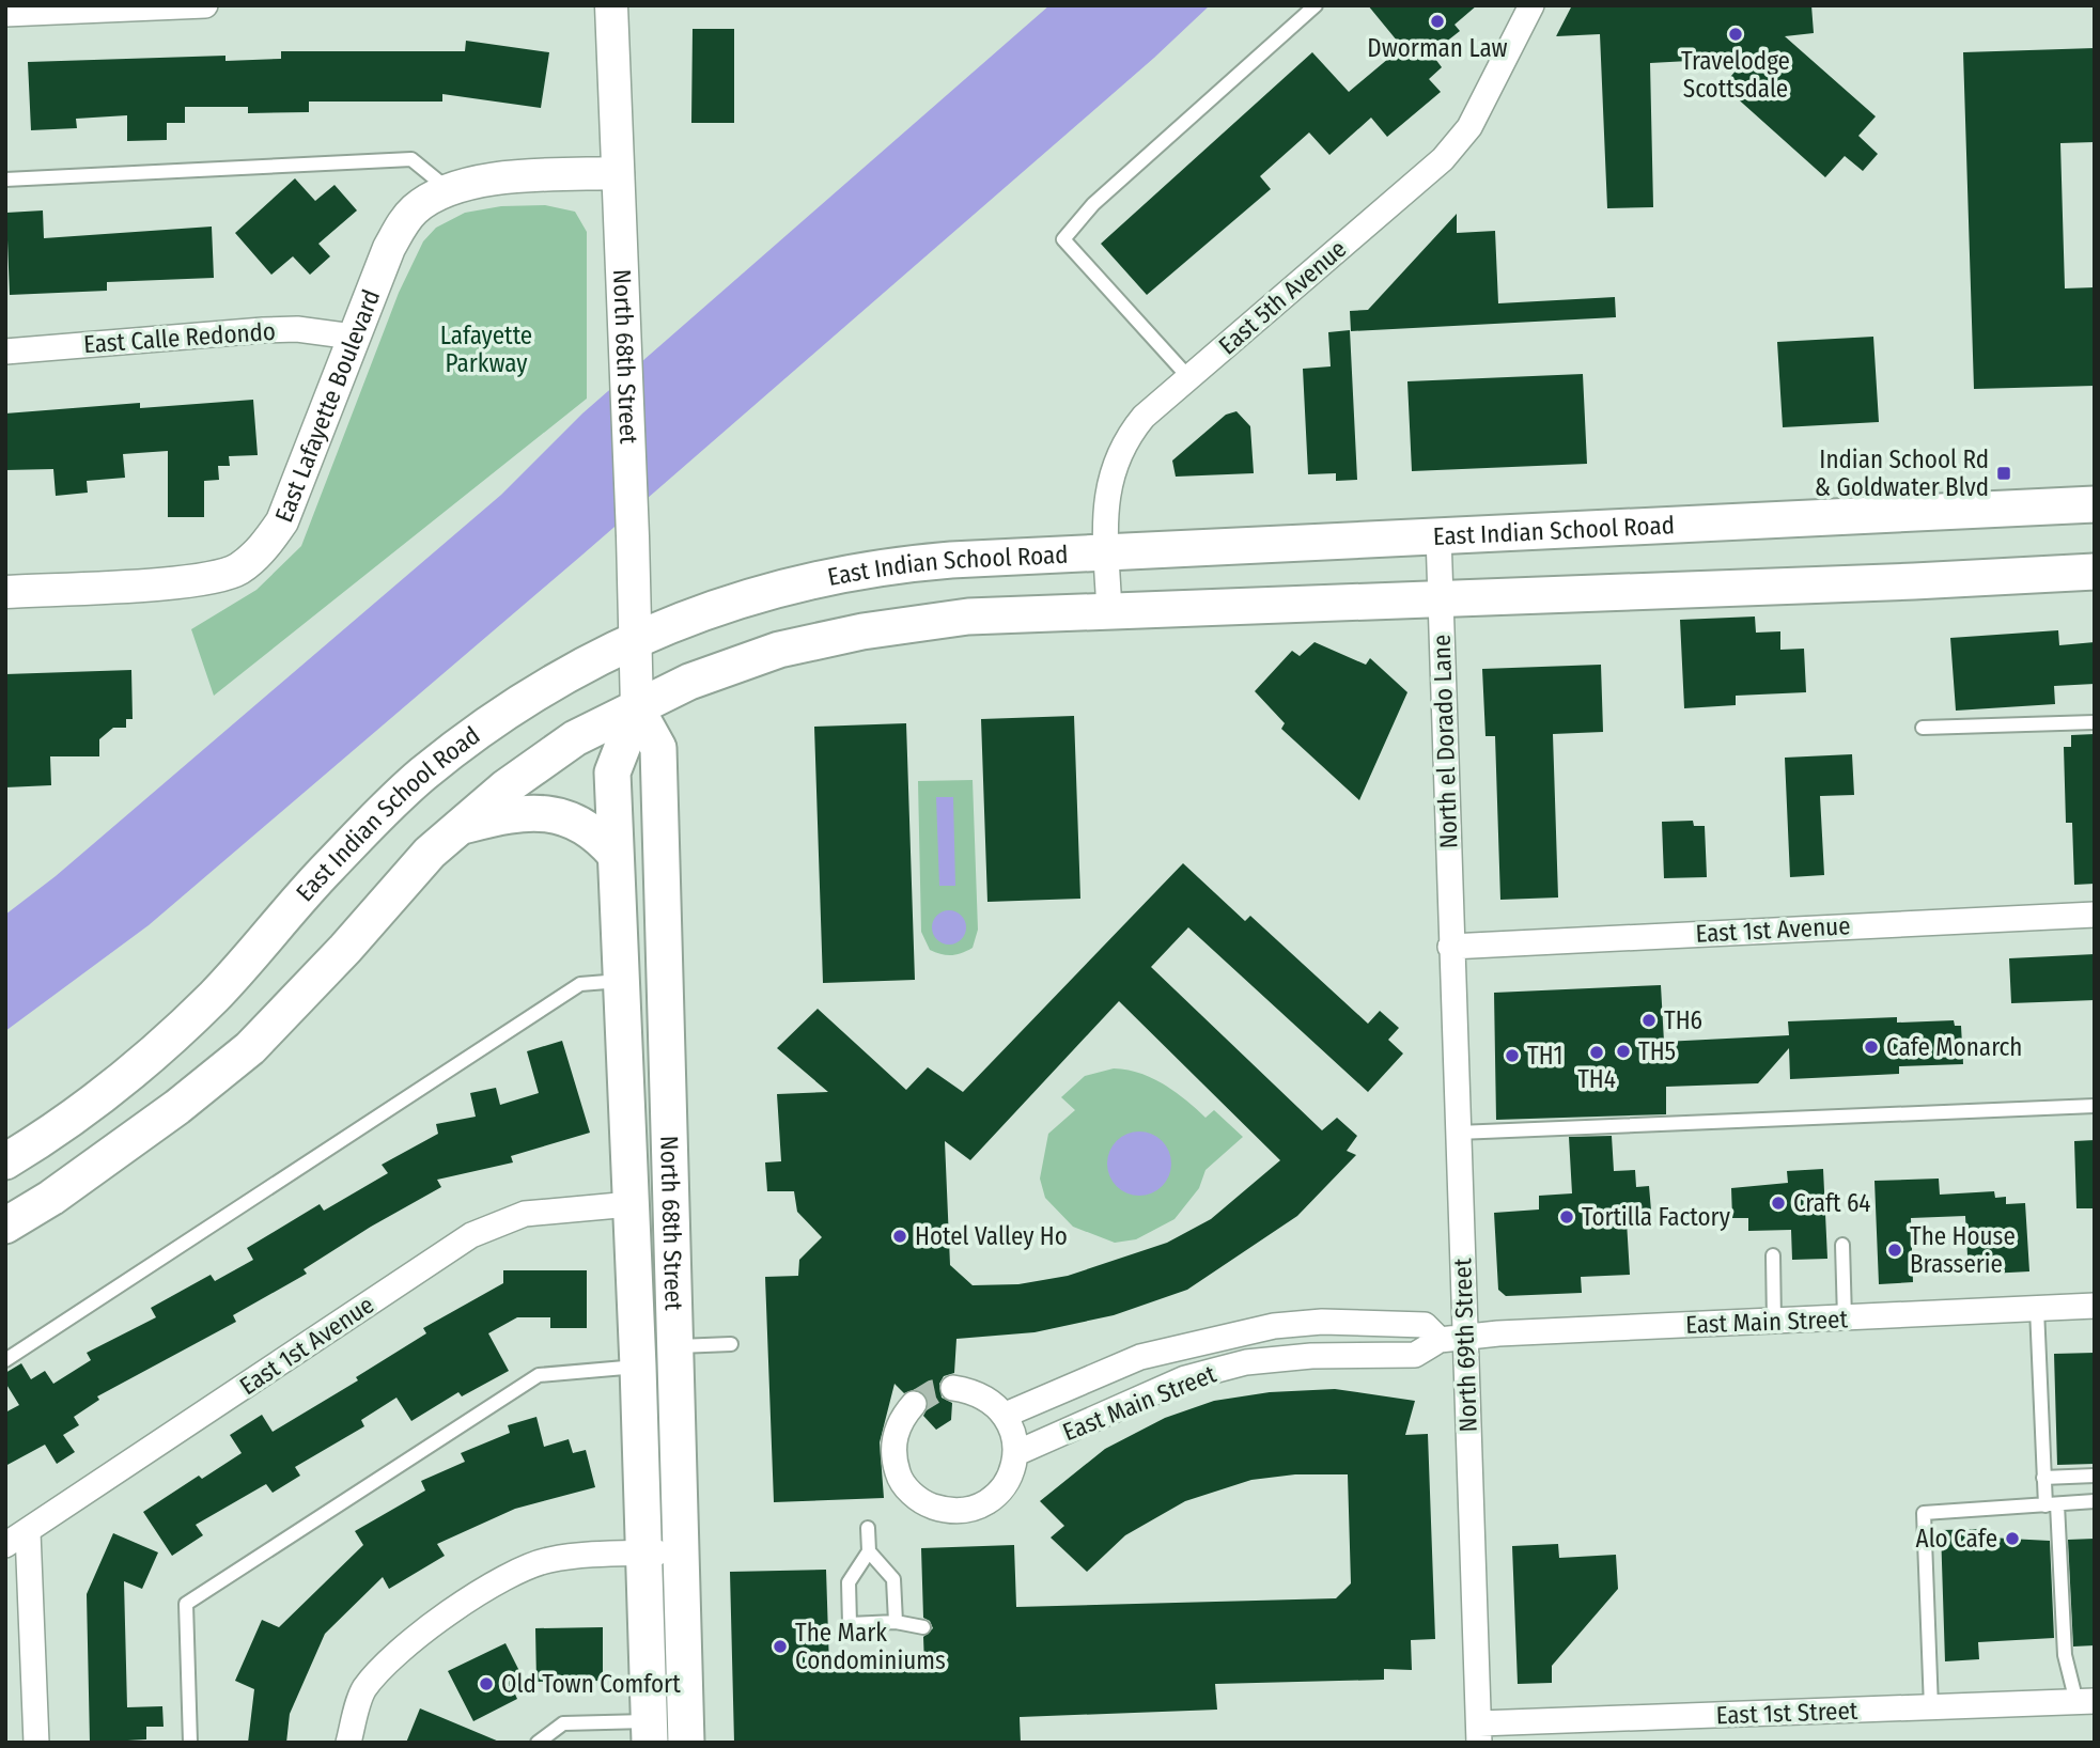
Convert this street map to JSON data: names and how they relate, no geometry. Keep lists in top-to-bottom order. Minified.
{"streets":{"main road":["North 68th Street","East Indian School Road"],"street":["East 5th Avenue","East Calle Redondo","East Lafayette Boulevard","North el Dorado Lane","East 1st Avenue","East Main Street","North 69th Street","East 1st Street"]},"crossings":[["East 5th Avenue","East Indian School Road"],["East Calle Redondo","East Lafayette Boulevard"],["North 68th Street","East Lafayette Boulevard"],["North 68th Street","East Indian School Road"],["North 68th Street","East 1st Avenue"],["East Indian School Road","North el Dorado Lane"],["North el Dorado Lane","East 1st Avenue"],["North el Dorado Lane","North 69th Street"],["East 1st Avenue","North 69th Street"],["East Main Street","North 69th Street"],["North 69th Street","East 1st Street"]],"parks":["Lafayette Parkway"],"places":{"other":["Dworman Law","Travelodge Scottsdale","TH6","Cafe Monarch","TH5","TH4","TH1","Craft 64","Tortilla Factory","Hotel Valley Ho","The House Brasserie","Alo Cafe","The Mark Condominiums","Old Town Comfort"],"transit":["Indian School Rd & Goldwater Blvd"]}}
